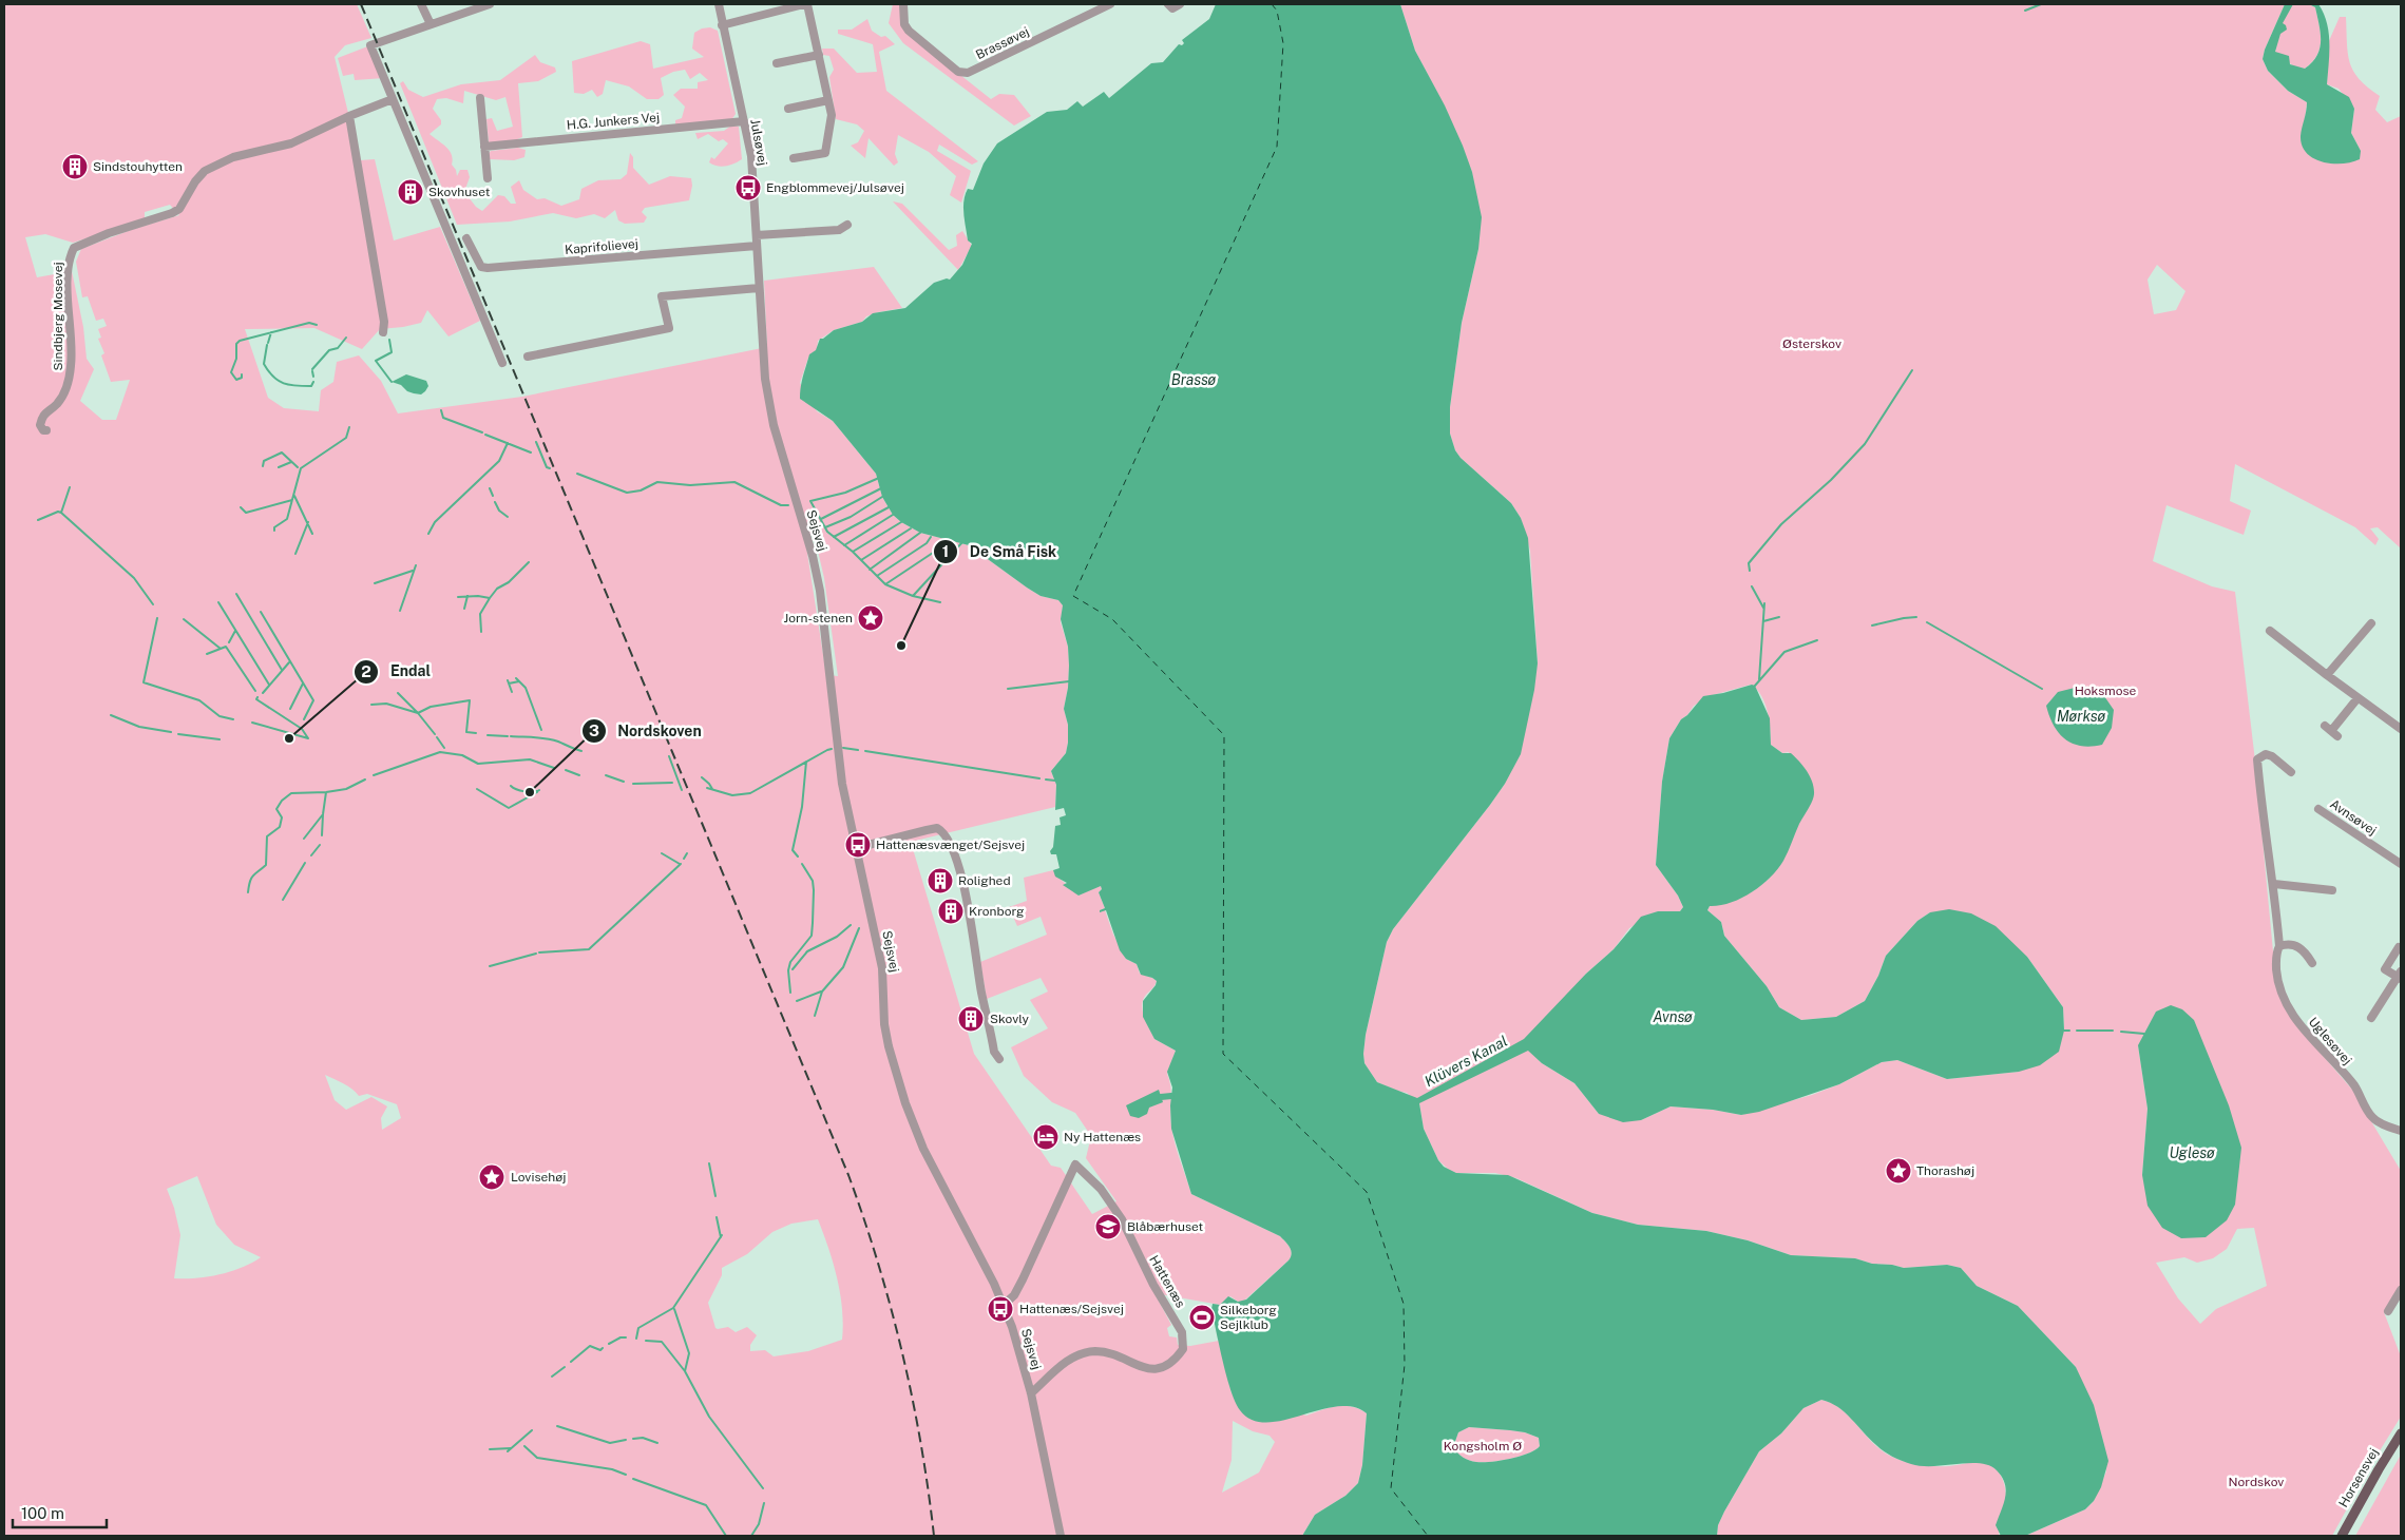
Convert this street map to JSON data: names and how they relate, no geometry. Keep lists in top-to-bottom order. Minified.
{"streets":{"main road":["Horsensvej"],"street":["Brassøvej","H.G. Junkers Vej","Julsøvej","Kaprifolievej","Sindbjerg Mosevej","Sejsvej","Avnsøvej","Uglesøvej","Hattenæs"]},"crossings":[["H.G. Junkers Vej","Julsøvej"],["Julsøvej","Kaprifolievej"],["Julsøvej","Sejsvej"],["Sejsvej","Hattenæs"]],"water":["Brassø","Mørksø","Avnsø","Klüvers Kanal","Uglesø"],"parks":["Østerskov","Hoksmose","Kongsholm Ø","Nordskov"],"places":{"building":["Sindstouhytten","Skovhuset","Rolighed","Kronborg","Skovly"],"bus stop":["Engblommevej/Julsøvej","Hattenæsvænget/Sejsvej","Hattenæs/Sejsvej"],"place":["Jorn-stenen","Thorashøj","Lovisehøj"],"other":["De Små Fisk","Endal","Nordskoven"],"hotel":["Ny Hattenæs"],"school or university":["Blåbærhuset"],"sports":["Silkeborg Sejlklub"]},"scale_bar":"100 m"}
